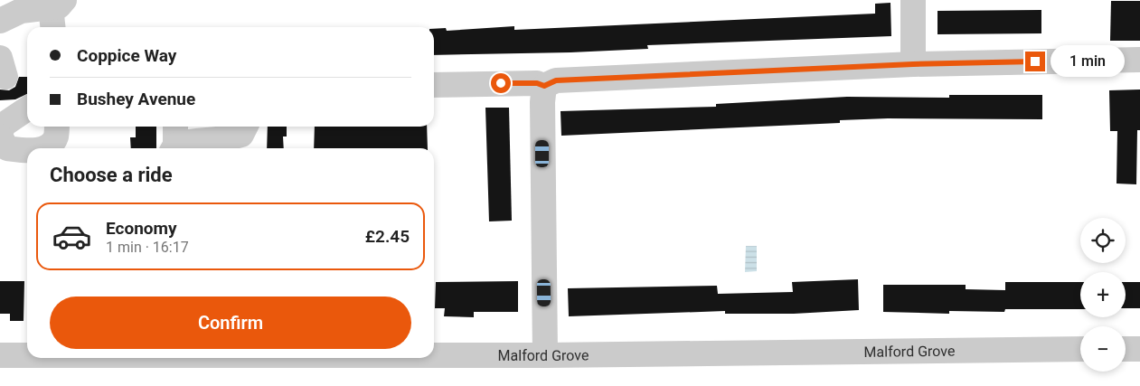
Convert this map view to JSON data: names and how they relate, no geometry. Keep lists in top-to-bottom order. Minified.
{"streets":{"street":["Malford Grove"]},"page":{"banner":["Coppice Way","Bushey Avenue"],"bubble":"1 min","heading":"Choose a ride","list":[{"name":"Economy","note":"1 min · 16:17","value":"£2.45"}],"map_buttons":["+","−"],"buttons":"Confirm"}}
